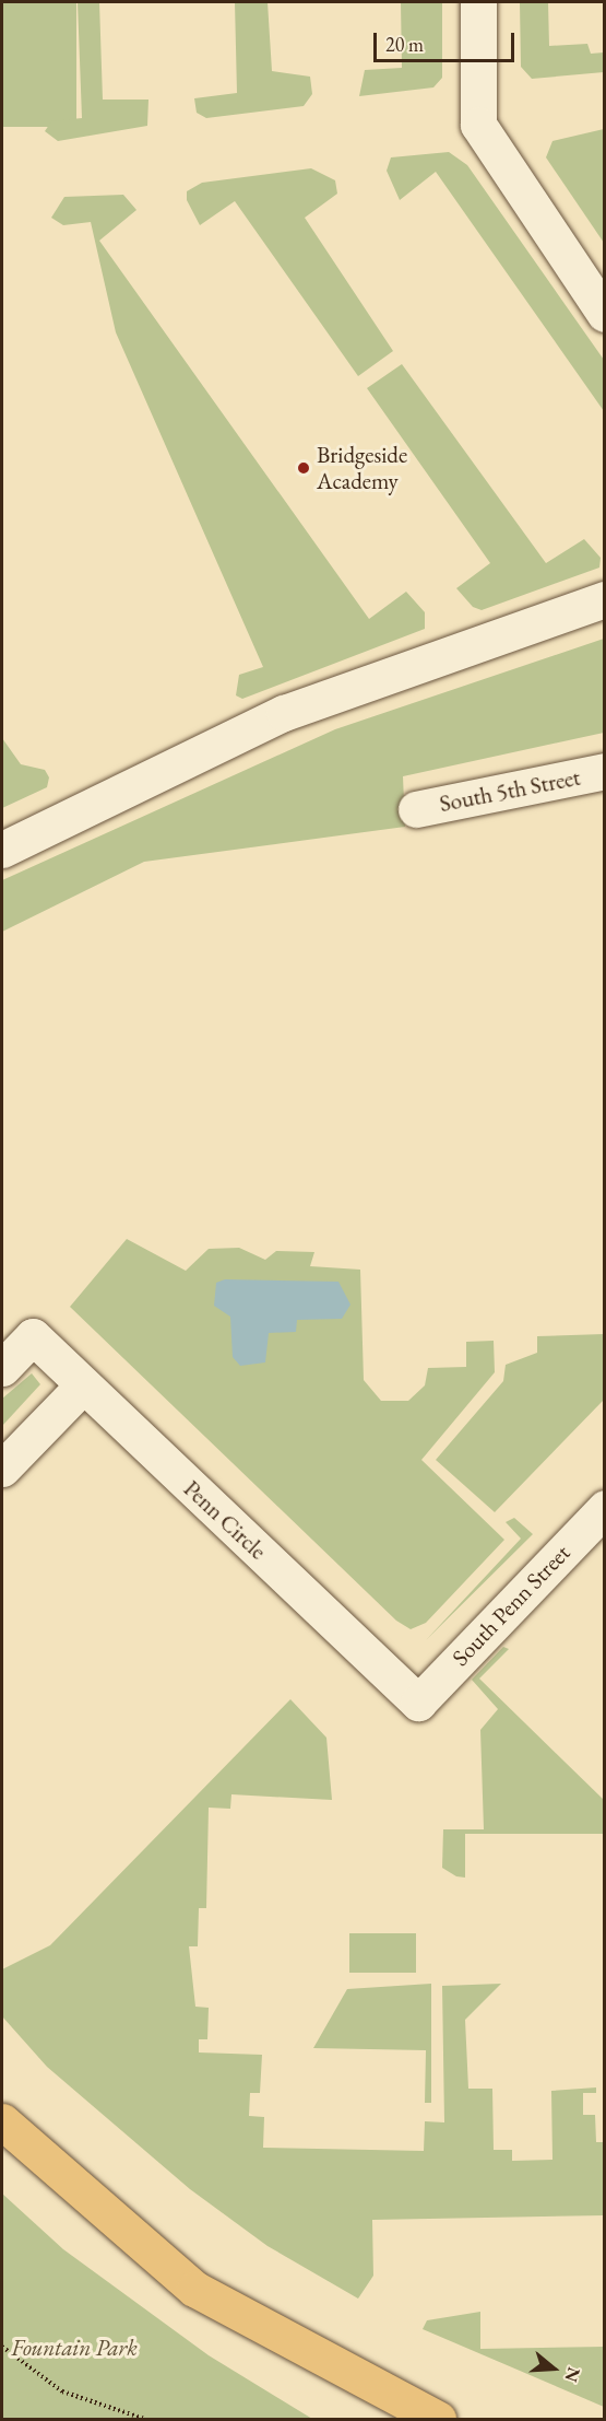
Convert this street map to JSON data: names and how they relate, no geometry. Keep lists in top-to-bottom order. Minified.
{"streets":{"lane":["South 5th Street","Penn Circle","South Penn Street"]},"crossings":[["Penn Circle","South Penn Street"]],"parks":["Fountain Park"],"places":["Bridgeside Academy"],"scale_bar":"20 m","north":"right"}
